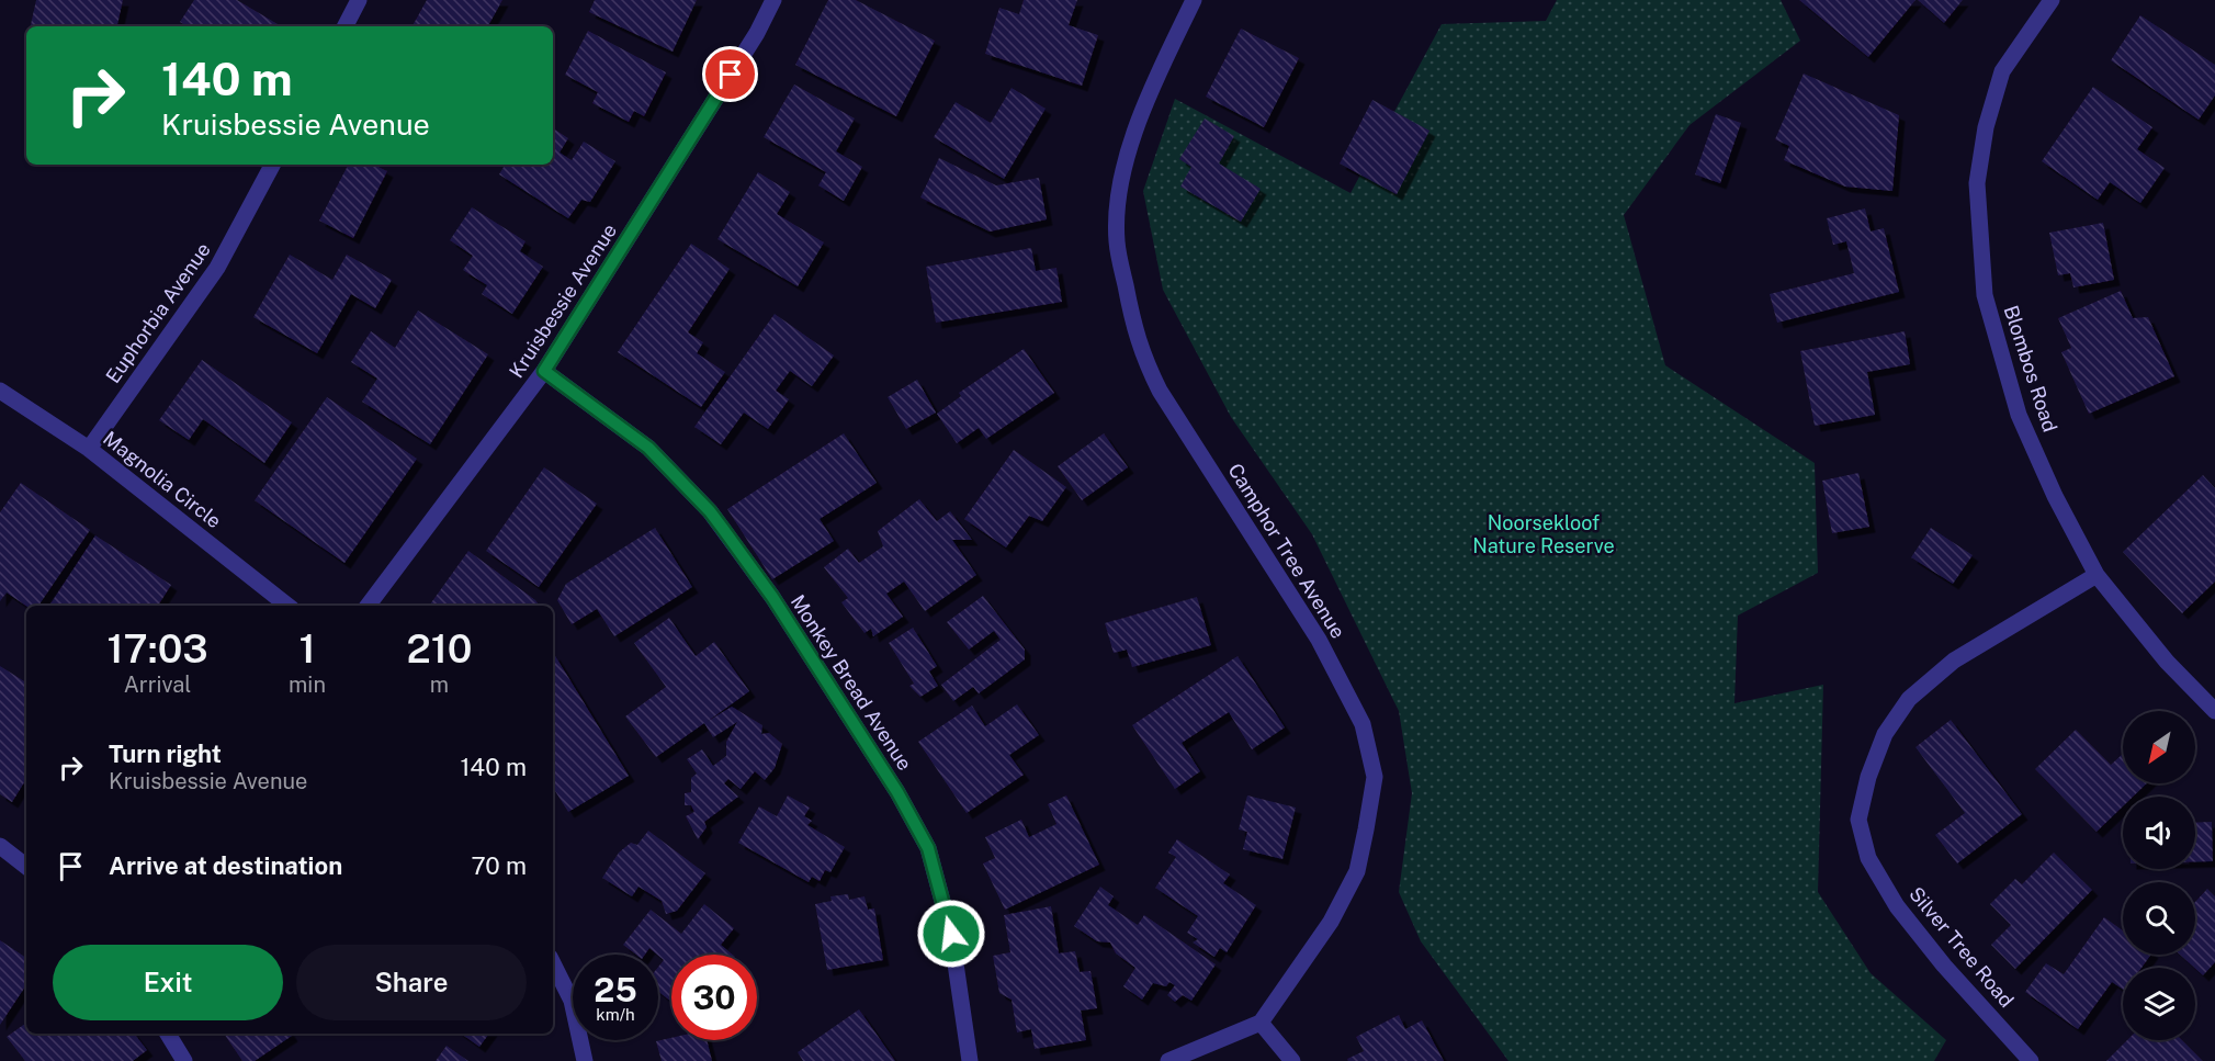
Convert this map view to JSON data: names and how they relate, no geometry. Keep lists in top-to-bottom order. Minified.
{"streets":{"street":["Kruisbessie Avenue","Euphorbia Avenue","Blombos Road","Magnolia Circle","Camphor Tree Avenue","Monkey Bread Avenue","Silver Tree Road"]},"crossings":[["Kruisbessie Avenue","Monkey Bread Avenue"],["Euphorbia Avenue","Magnolia Circle"],["Blombos Road","Silver Tree Road"]],"parks":["Noorsekloof Nature Reserve"],"north":"bottom left","page":{"turn":["140 m","Kruisbessie Avenue"],"eta":["17:03","Arrival","1","min","210","m"],"list":[{"name":"Turn right","note":"Kruisbessie Avenue","value":"140 m"},{"name":"Arrive at destination","value":"70 m"}],"buttons":["Exit","Share"],"speed":"25 km/h","limit":"30"}}
